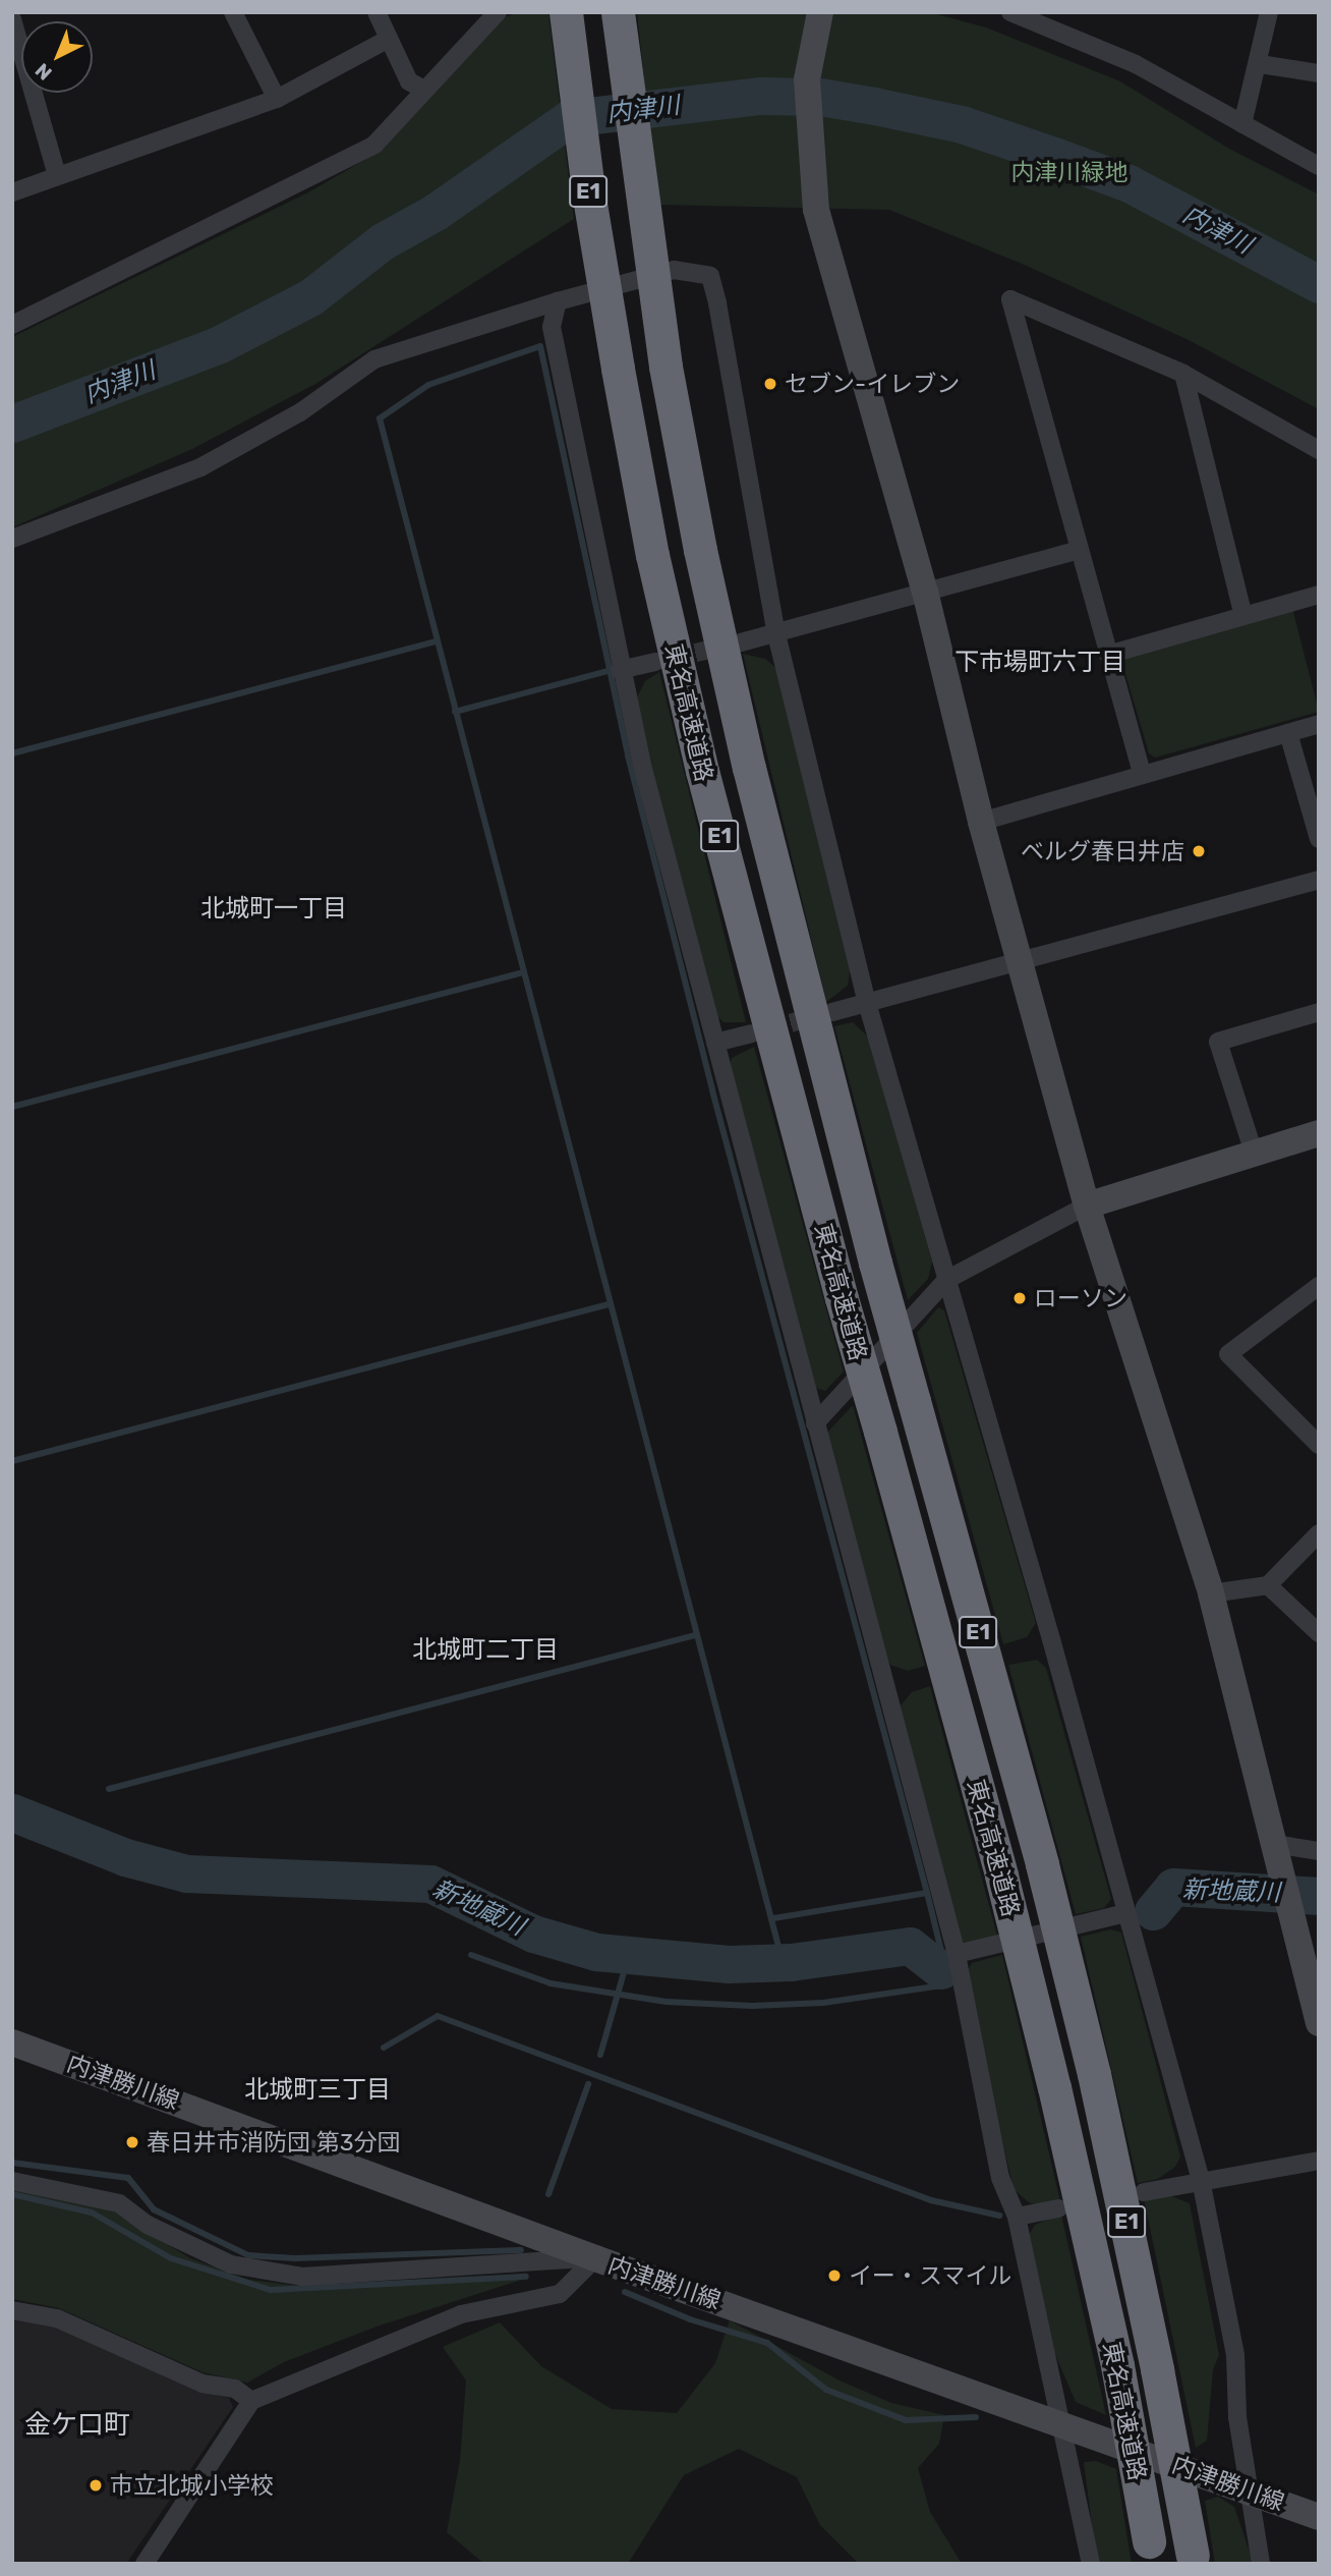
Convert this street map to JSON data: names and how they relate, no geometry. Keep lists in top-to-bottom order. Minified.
{"streets":{"highway":["E1","東名高速道路"],"street":["内津勝川線"]},"districts":["下市場町六丁目","北城町一丁目","北城町二丁目","北城町三丁目","金ケ口町"],"water":["内津川","新地蔵川"],"parks":["内津川緑地"],"places":["セブン-イレブン","ベルグ春日井店","ローソン","春日井市消防団 第3分団","イー・スマイル","市立北城小学校"],"north":"bottom left"}
